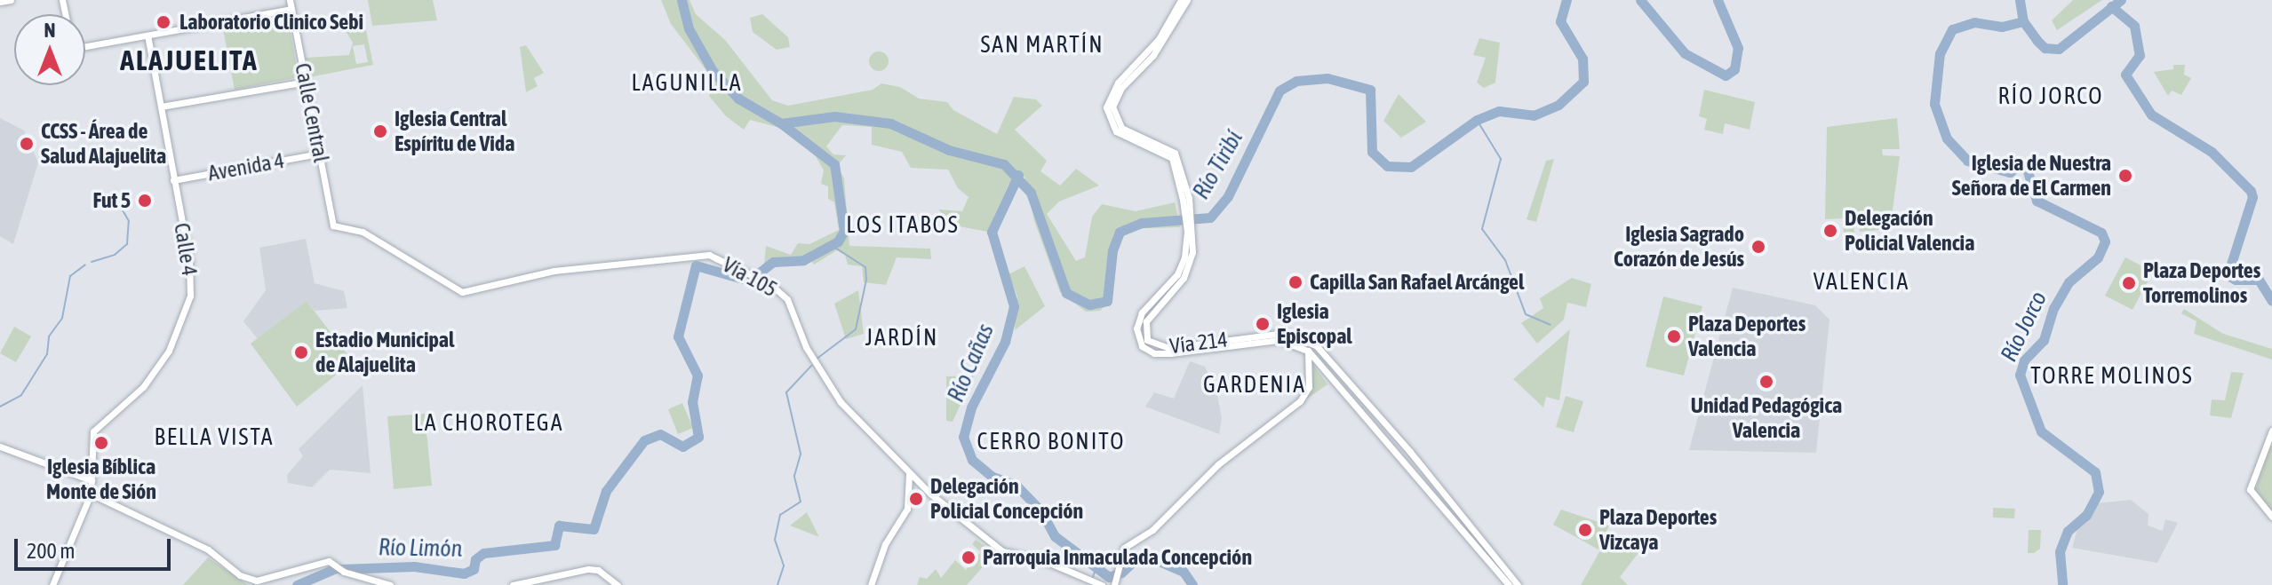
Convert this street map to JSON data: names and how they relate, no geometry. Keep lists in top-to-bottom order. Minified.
{"streets":{"main road":["Calle Central","Avenida 4","Calle 4","Vía 105","Vía 214"]},"crossings":[["Calle Central","Avenida 4"],["Calle Central","Vía 105"],["Avenida 4","Calle 4"]],"districts":["SAN MARTÍN","ALAJUELITA","LAGUNILLA","RÍO JORCO","LOS ITABOS","VALENCIA","JARDÍN","TORRE MOLINOS","GARDENIA","LA CHOROTEGA","BELLA VISTA","CERRO BONITO"],"water":["Río Tiribí","Río Jorco","Río Cañas","Río Limón"],"places":["Laboratorio Clinico Sebi","Iglesia Central Espíritu de Vida","CCSS - Área de Salud Alajuelita","Iglesia de Nuestra Señora de El Carmen","Fut 5","Delegación Policial Valencia","Iglesia Sagrado Corazón de Jesús","Capilla San Rafael Arcángel","Plaza Deportes Torremolinos","Iglesia Episcopal","Plaza Deportes Valencia","Estadio Municipal de Alajuelita","Unidad Pedagógica Valencia","Iglesia Bíblica Monte de Sión","Delegación Policial Concepción","Plaza Deportes Vizcaya","Parroquia Inmaculada Concepción"],"scale_bar":"200 m","north":"top"}
